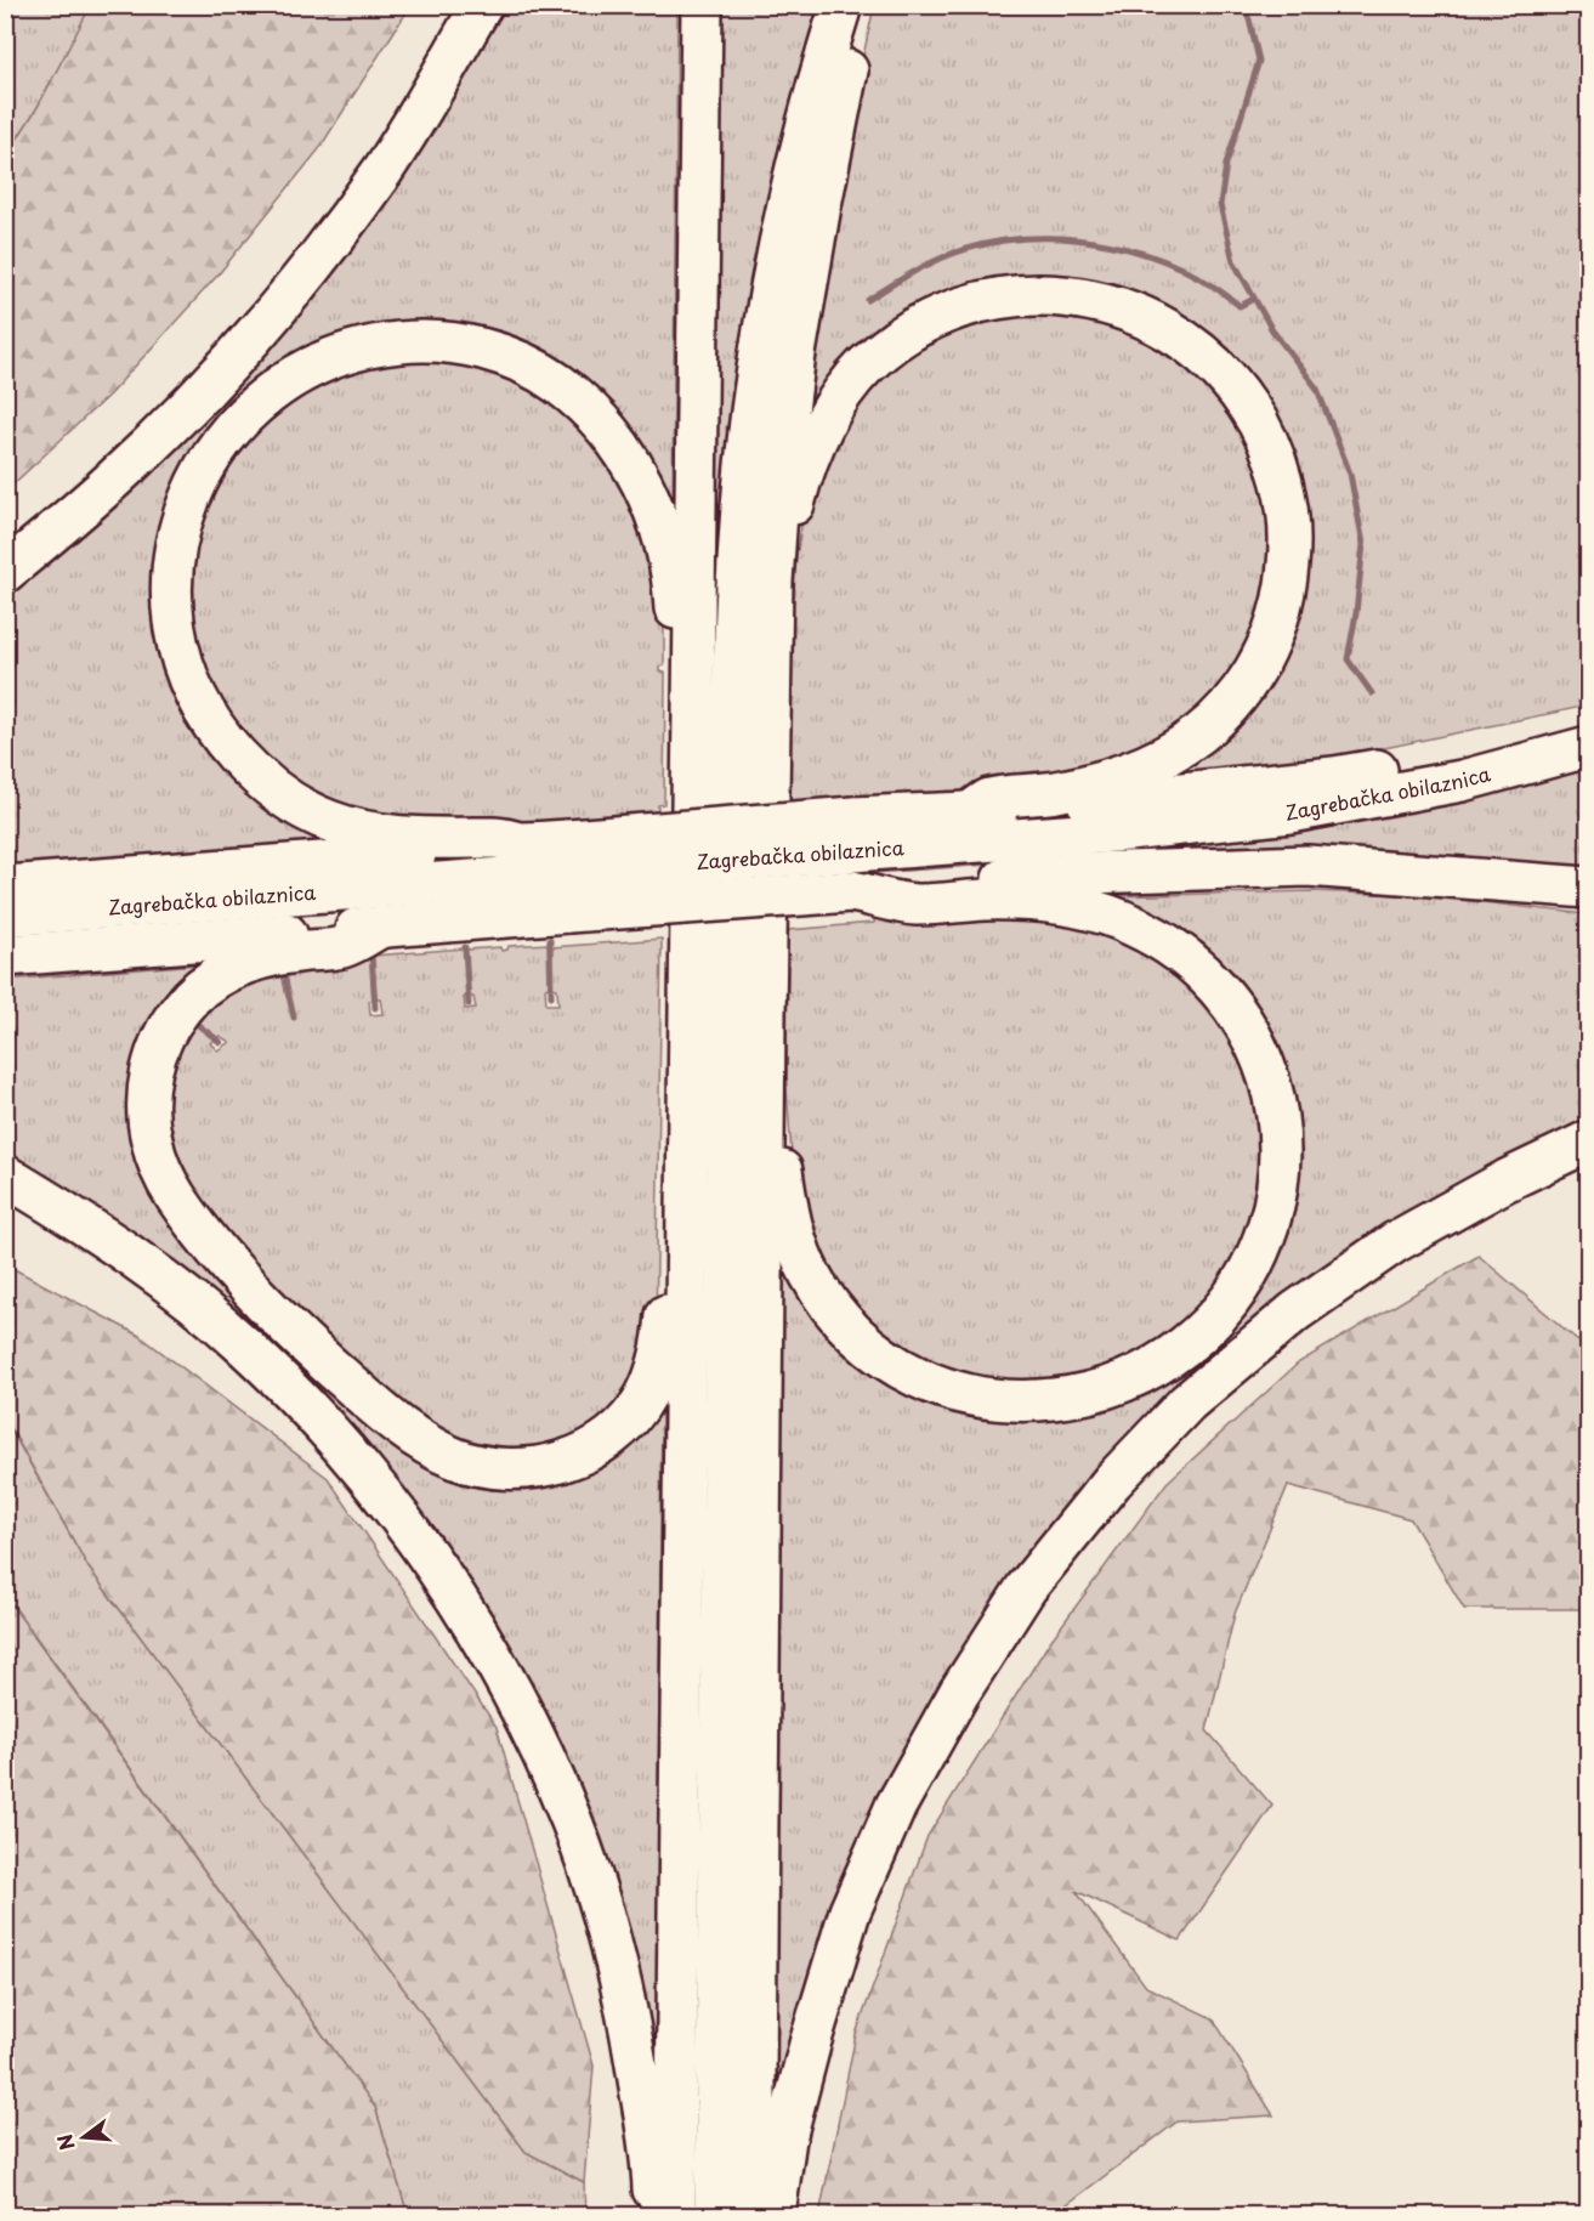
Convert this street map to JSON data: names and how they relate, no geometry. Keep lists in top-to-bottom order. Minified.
{"streets":{"highway":["Zagrebačka obilaznica"]},"north":"left"}
